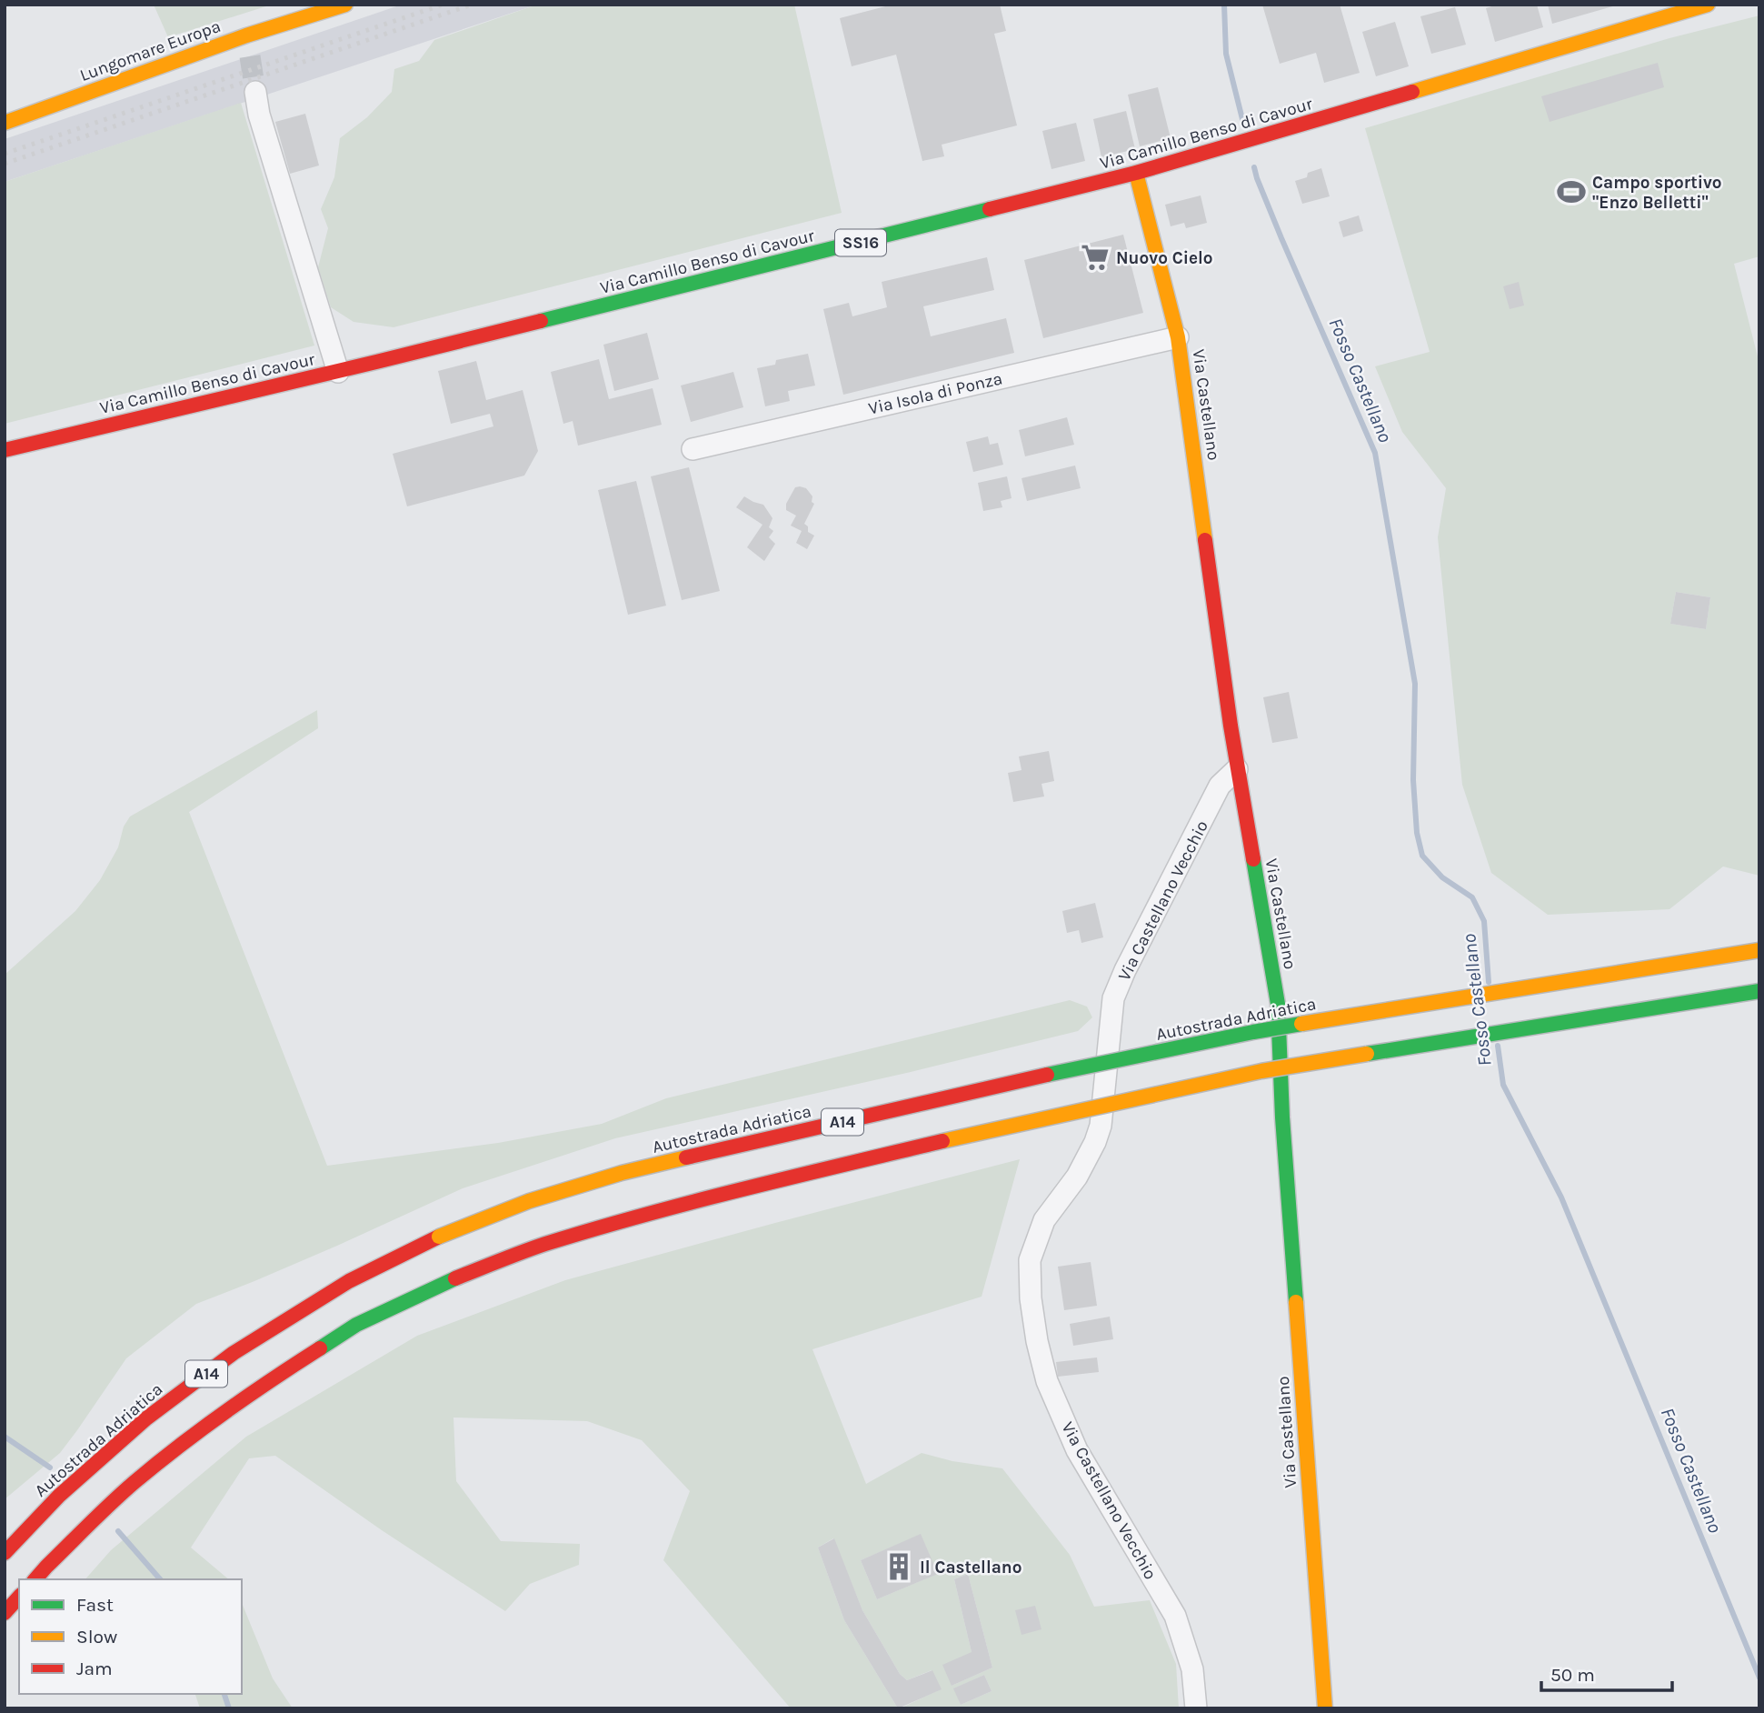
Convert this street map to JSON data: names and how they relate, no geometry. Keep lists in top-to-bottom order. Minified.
{"streets":{"main road":["Lungomare Europa","Via Camillo Benso di Cavour","SS16","Via Castellano","Autostrada Adriatica","A14"],"street":["Via Isola di Ponza","Via Castellano Vecchio"]},"crossings":[["Via Camillo Benso di Cavour","Via Castellano"],["Via Isola di Ponza","Via Castellano"],["Via Castellano","Via Castellano Vecchio"]],"water":["Fosso Castellano"],"places":{"sports":["Campo sportivo \"Enzo Belletti\""],"supermarket":["Nuovo Cielo"],"building":["Il Castellano"]},"legend":["Fast","Slow","Jam"],"scale_bar":"50 m"}
